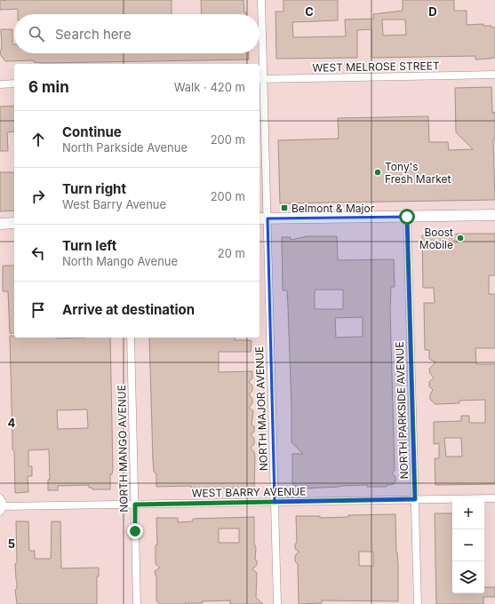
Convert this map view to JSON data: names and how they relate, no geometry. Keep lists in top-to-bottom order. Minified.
{"streets":{"street":["WEST MELROSE STREET","NORTH MAJOR AVENUE","NORTH PARKSIDE AVENUE","NORTH MANGO AVENUE","WEST BARRY AVENUE"]},"crossings":[["WEST MELROSE STREET","NORTH MAJOR AVENUE"],["NORTH MAJOR AVENUE","WEST BARRY AVENUE"],["NORTH PARKSIDE AVENUE","WEST BARRY AVENUE"],["NORTH MANGO AVENUE","WEST BARRY AVENUE"]],"places":{"other":["Tony's Fresh Market","Boost Mobile"],"transit":["Belmont & Major"]},"page":{"search":"Search here","heading":["6 min","Walk · 420 m"],"list":[["Continue","North Parkside Avenue","200 m"],["Turn right","West Barry Avenue","200 m"],["Turn left","North Mango Avenue","20 m"],"Arrive at destination"],"map_buttons":["+","−"]},"grid":{"columns":["C","D"],"rows":["4","5"]}}
